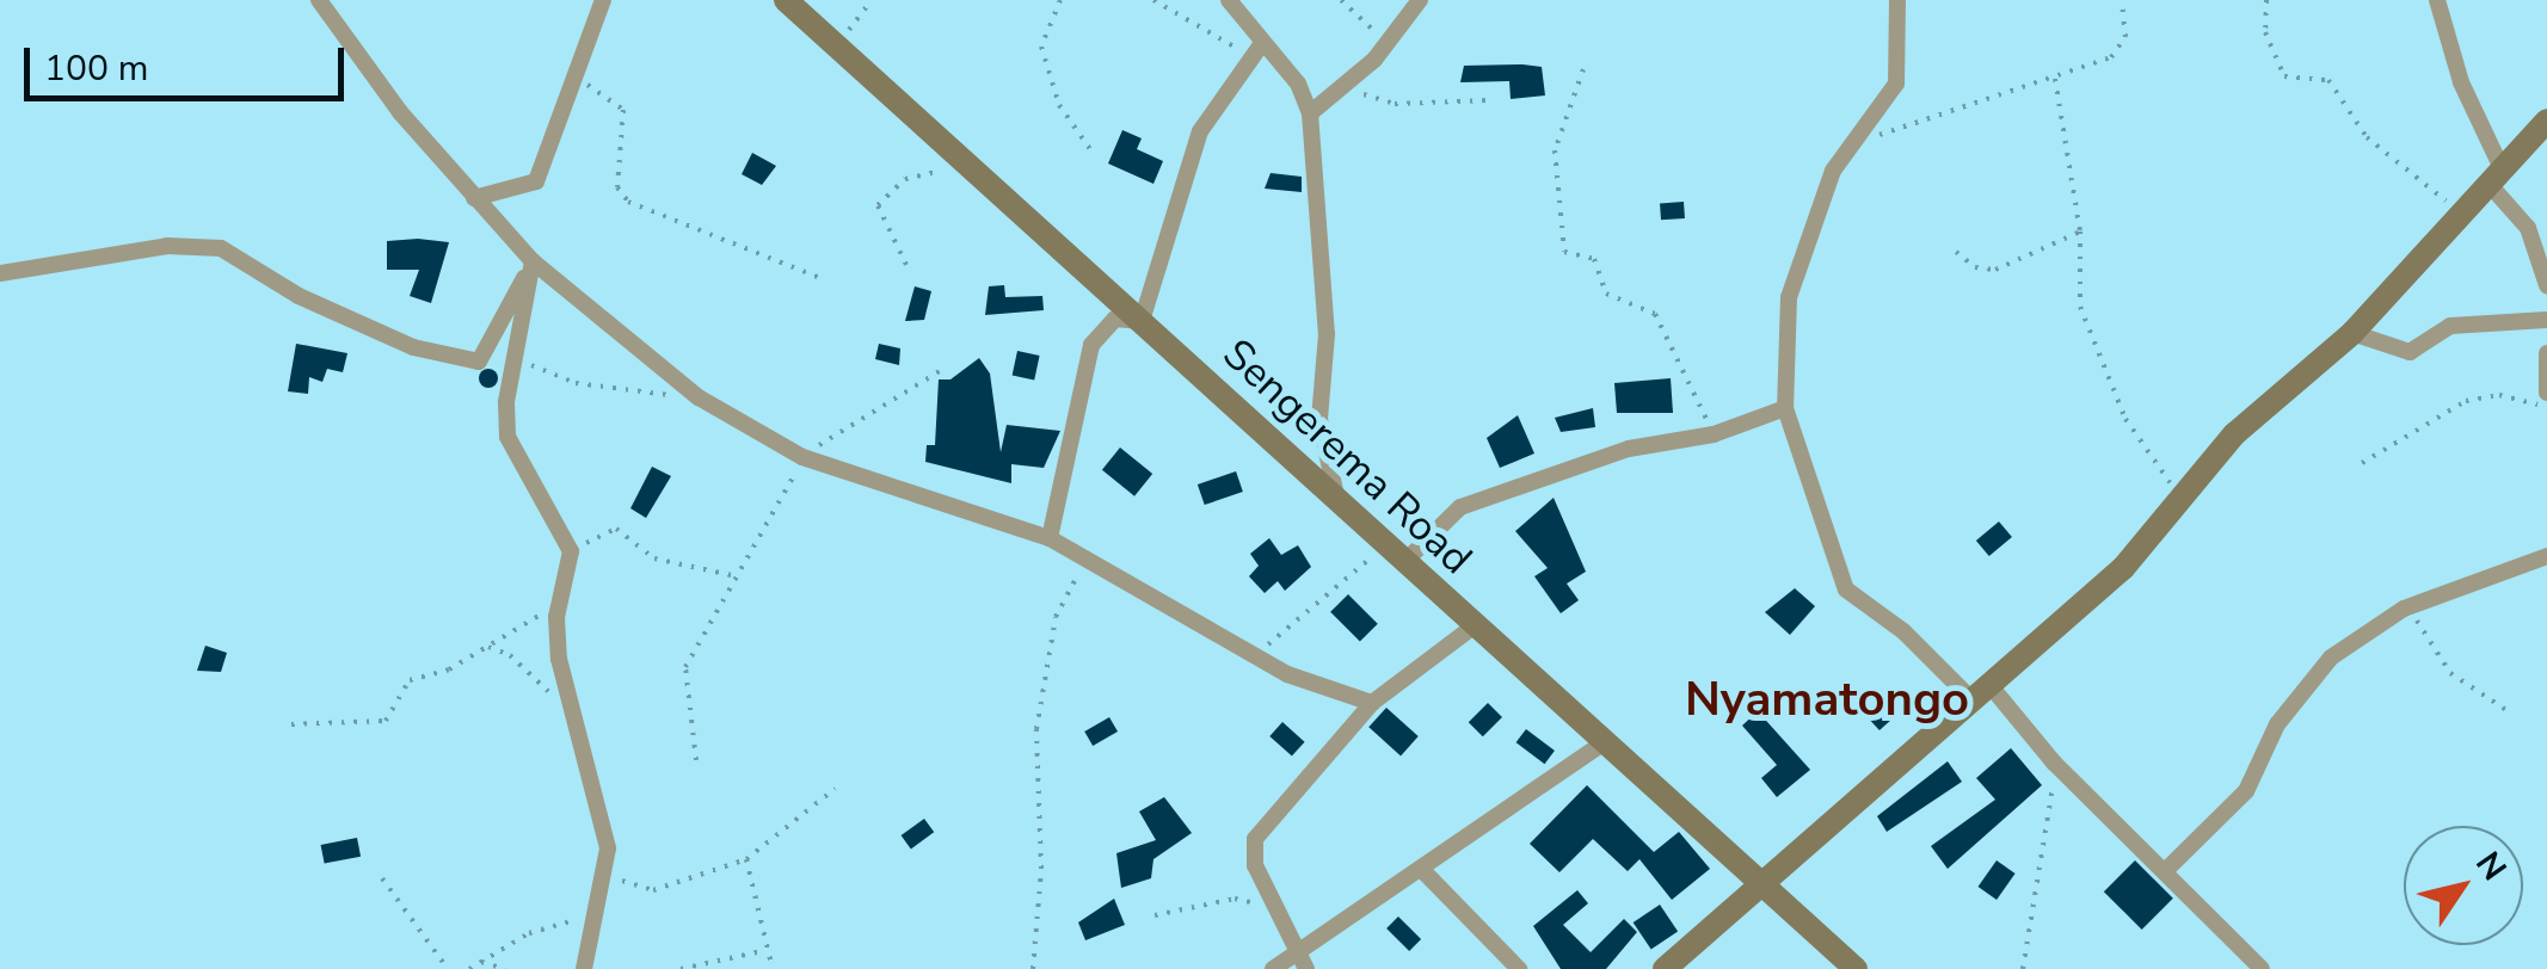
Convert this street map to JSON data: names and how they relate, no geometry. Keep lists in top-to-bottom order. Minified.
{"streets":{"main road":["Sengerema Road"]},"districts":["Nyamatongo"],"scale_bar":"100 m","north":"top right"}
